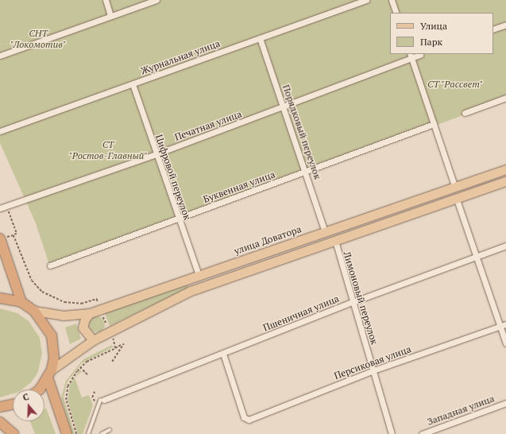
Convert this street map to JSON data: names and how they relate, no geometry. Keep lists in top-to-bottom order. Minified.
{"streets":{"main road":["улица Доватора"],"street":["Журнальная улица","Печатная улица","Порядковый переулок","Цифровой переулок","Буквенная улица","Лимоновый переулок","Пшеничная улица","Персиковая улица","Западная улица"]},"crossings":[["Журнальная улица","Порядковый переулок"],["Журнальная улица","Цифровой переулок"],["Печатная улица","Порядковый переулок"],["Печатная улица","Цифровой переулок"],["Порядковый переулок","Буквенная улица"],["Порядковый переулок","улица Доватора"],["Цифровой переулок","Буквенная улица"],["Цифровой переулок","улица Доватора"],["Лимоновый переулок","Пшеничная улица"],["Лимоновый переулок","Персиковая улица"],["Пшеничная улица","Персиковая улица"]],"parks":["СНТ \"Локомотив\"","СТ \"Рассвет\"","СТ \"Ростов-Главный\""],"legend":["Улица","Парк"],"north":"top"}
